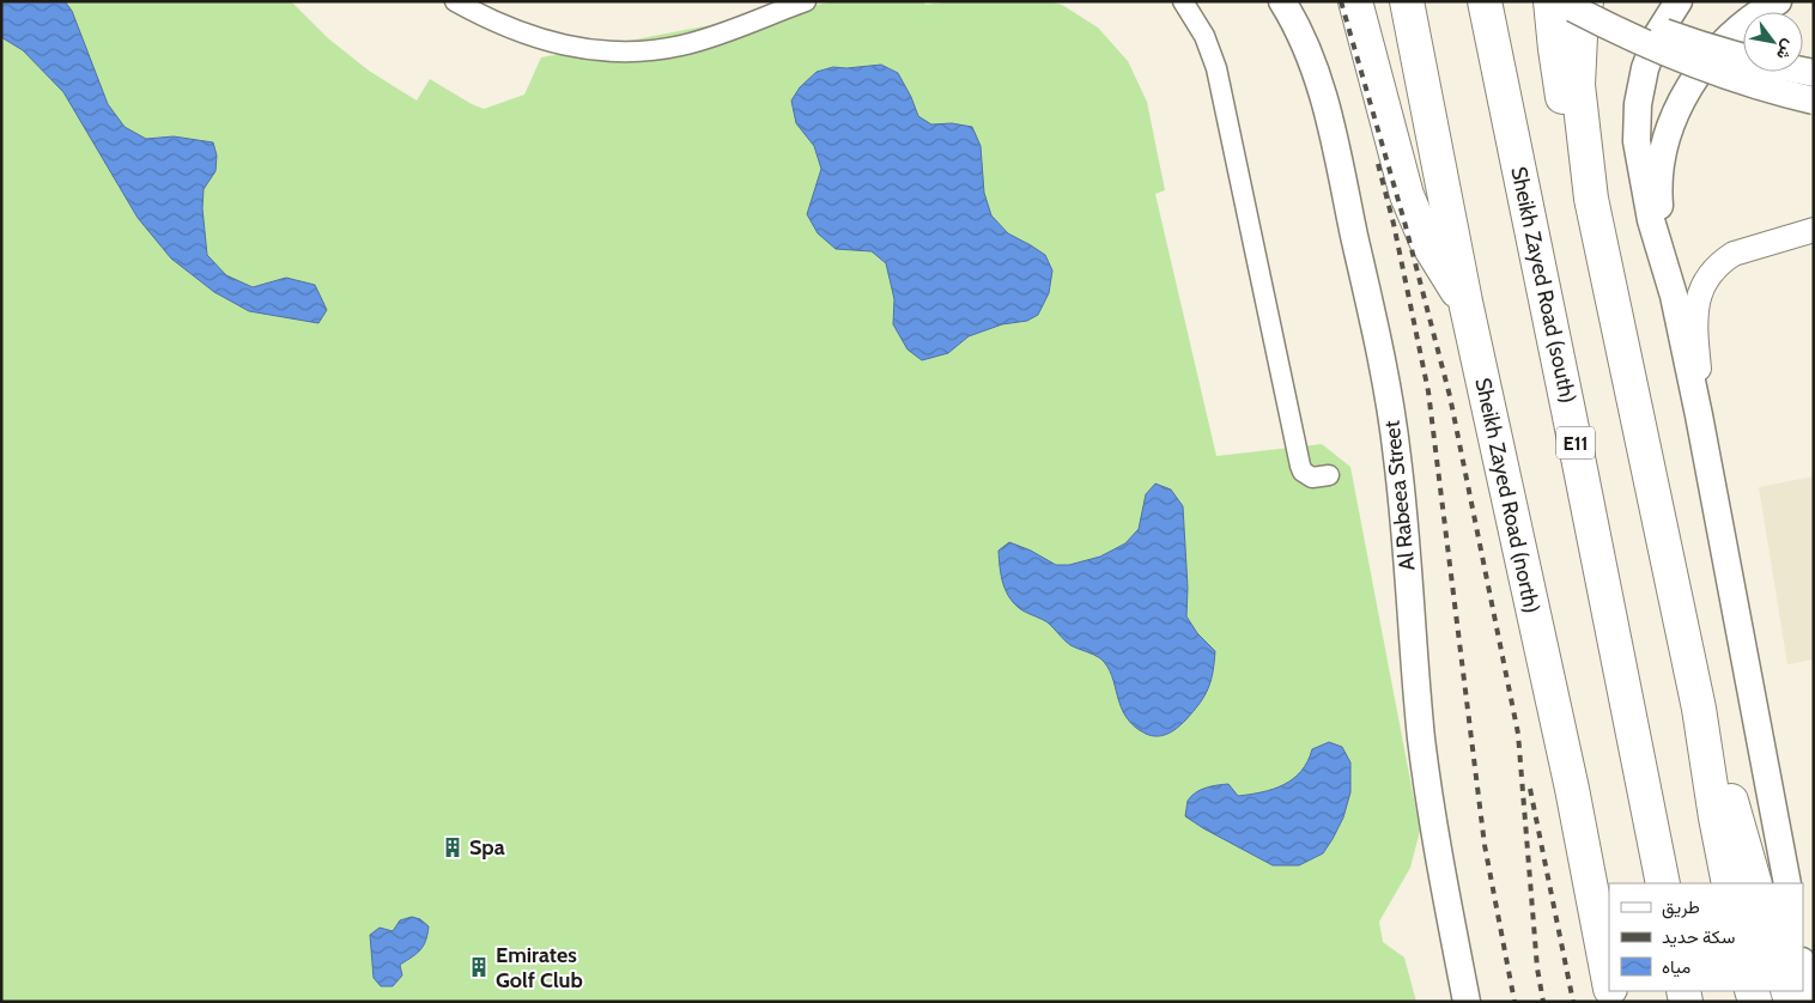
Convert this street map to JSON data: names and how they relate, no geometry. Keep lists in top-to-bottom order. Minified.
{"streets":{"highway":["Sheikh Zayed Road (south)","E11","Sheikh Zayed Road (north)"],"main road":["Al Rabeea Street"]},"places":{"building":["Spa","Emirates Golf Club"]},"legend":["طريق","سكة حديد","مياه"],"north":"bottom right"}
